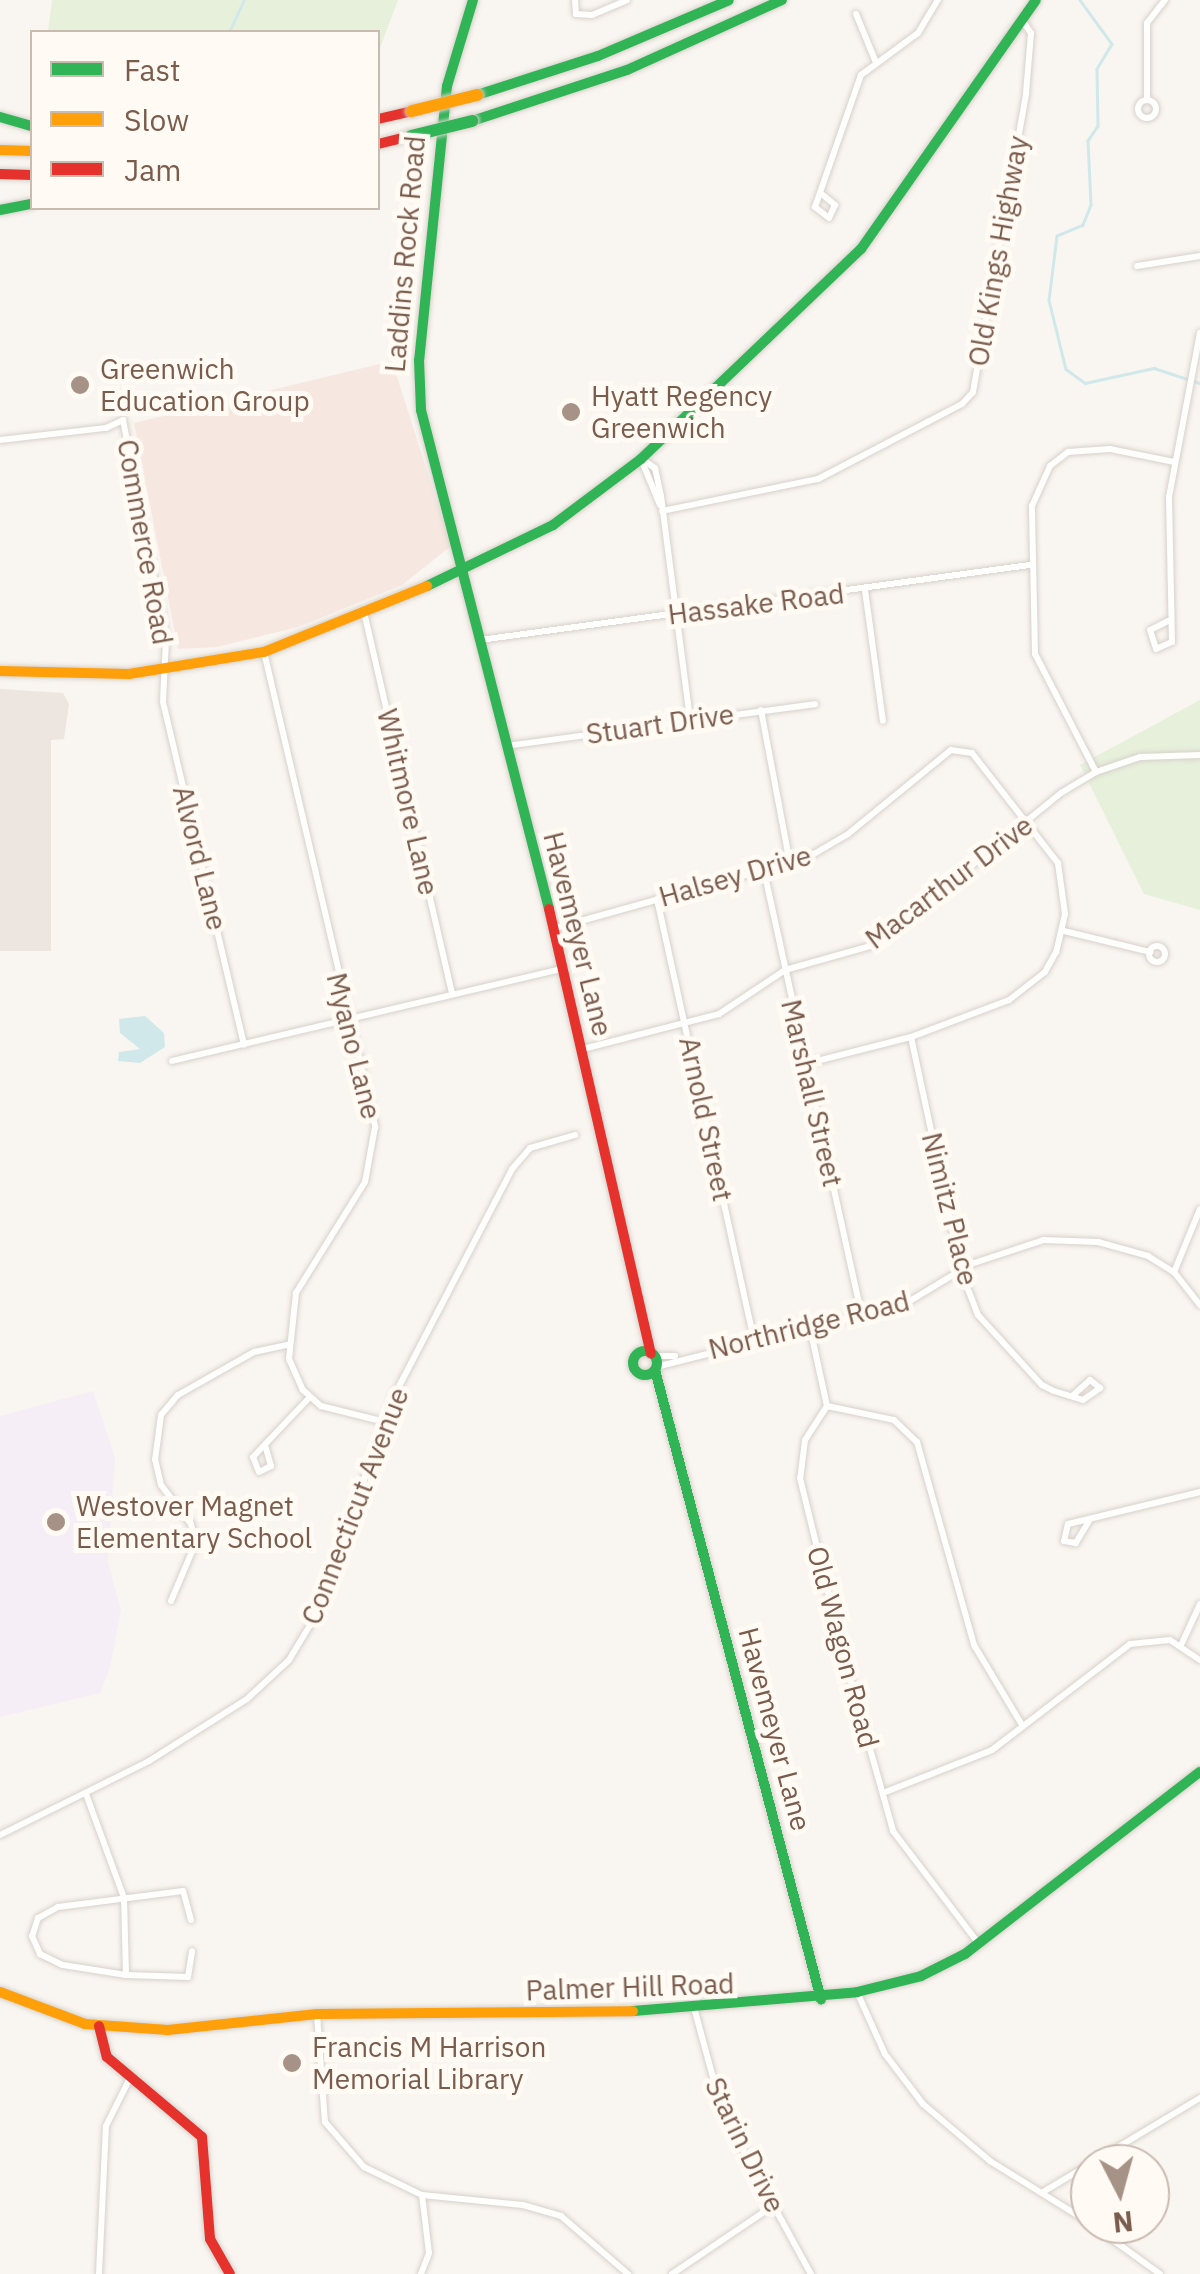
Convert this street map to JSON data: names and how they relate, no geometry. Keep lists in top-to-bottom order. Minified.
{"streets":{"main road":["Laddins Rock Road","Havemeyer Lane","Palmer Hill Road"],"street":["Old Kings Highway","Commerce Road","Hassake Road","Stuart Drive","Whitmore Lane","Alvord Lane","Halsey Drive","Macarthur Drive","Myano Lane","Marshall Street","Arnold Street","Nimitz Place","Northridge Road","Connecticut Avenue","Old Wagon Road","Starin Drive"]},"crossings":[["Laddins Rock Road","Havemeyer Lane"],["Commerce Road","Alvord Lane"],["Hassake Road","Havemeyer Lane"],["Stuart Drive","Havemeyer Lane"],["Halsey Drive","Macarthur Drive"],["Halsey Drive","Havemeyer Lane"],["Halsey Drive","Marshall Street"],["Halsey Drive","Arnold Street"],["Macarthur Drive","Havemeyer Lane"],["Macarthur Drive","Marshall Street"],["Macarthur Drive","Arnold Street"],["Havemeyer Lane","Northridge Road"],["Havemeyer Lane","Palmer Hill Road"],["Marshall Street","Northridge Road"],["Arnold Street","Northridge Road"],["Nimitz Place","Northridge Road"],["Old Wagon Road","Palmer Hill Road"],["Palmer Hill Road","Starin Drive"]],"places":["Greenwich Education Group","Hyatt Regency Greenwich","Westover Magnet Elementary School","Francis M Harrison Memorial Library"],"legend":["Fast","Slow","Jam"],"north":"bottom"}
